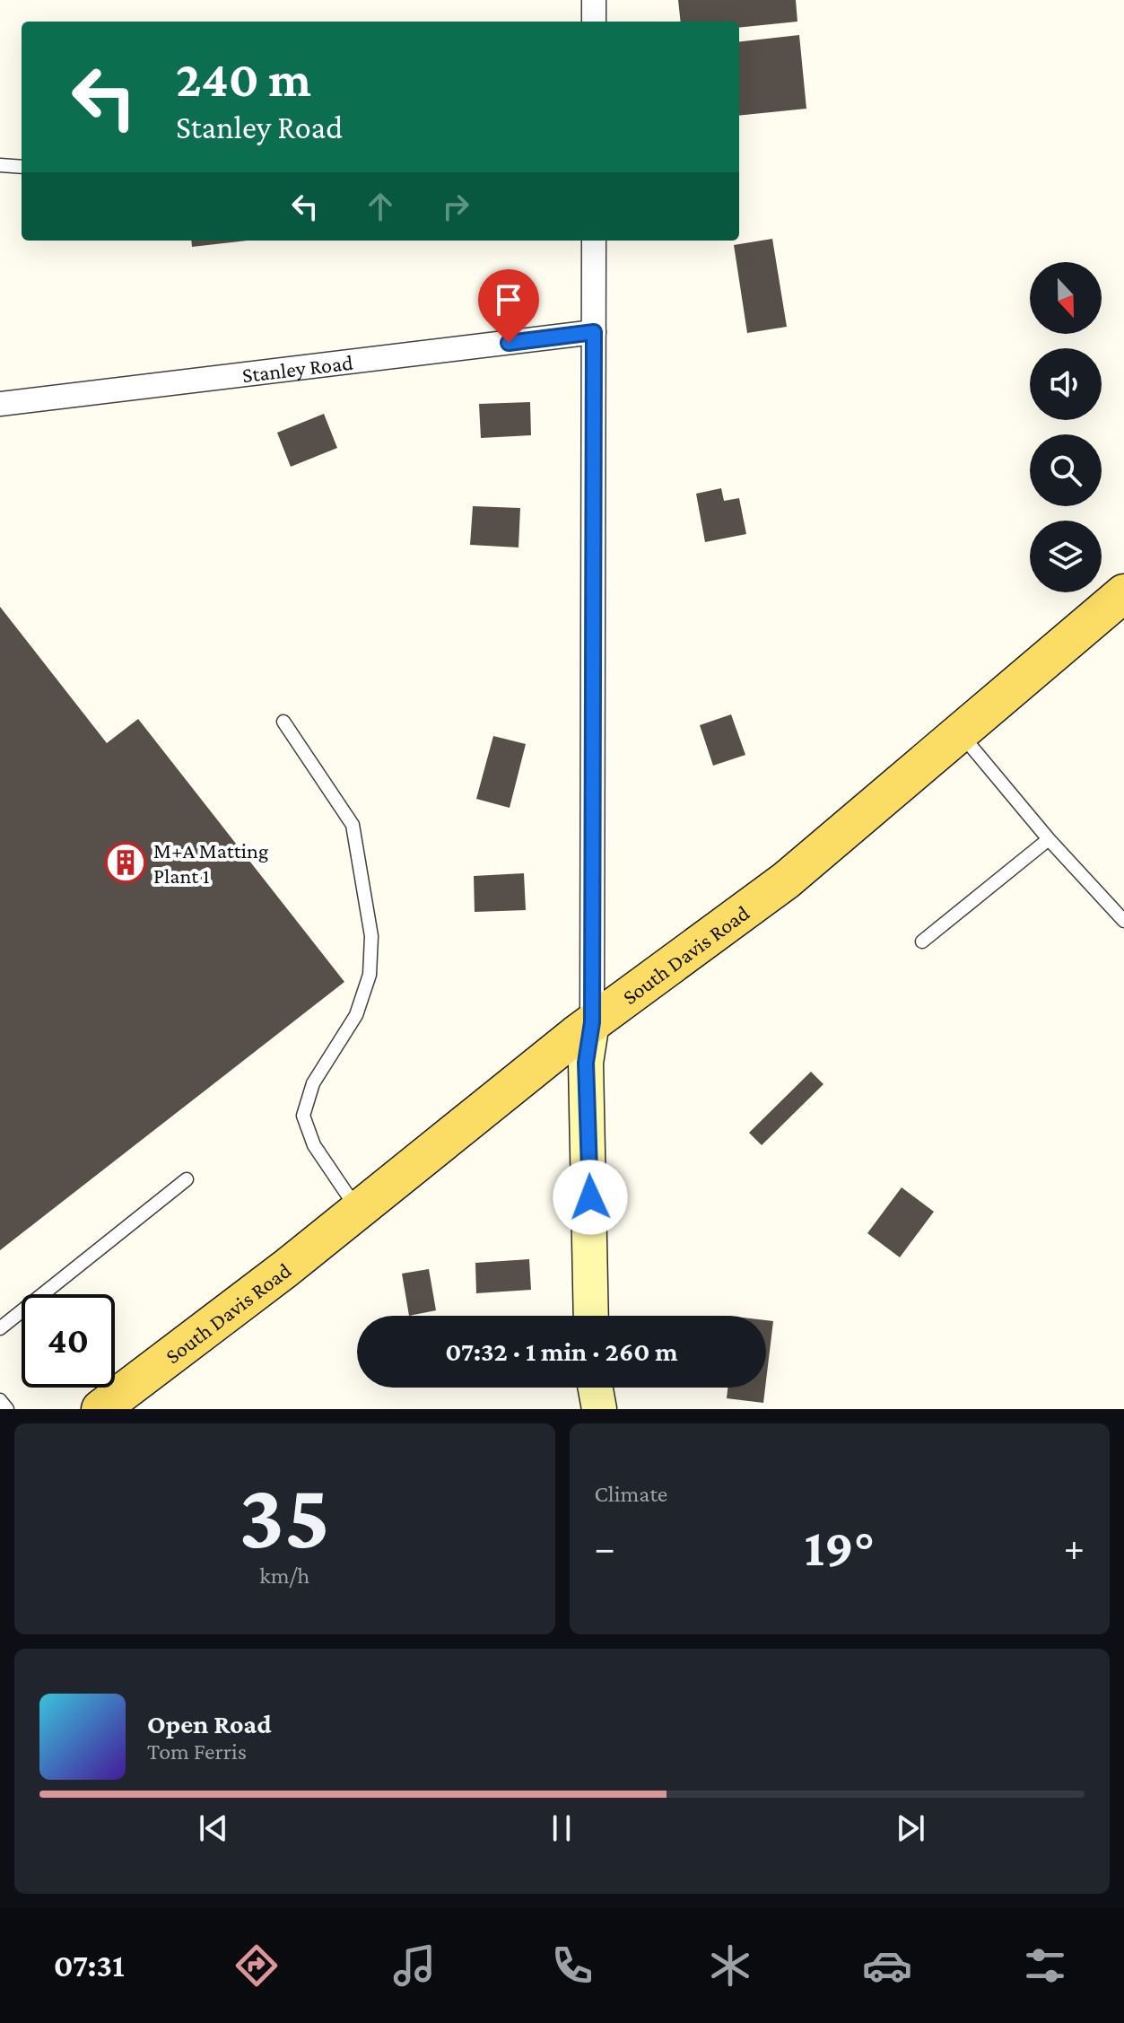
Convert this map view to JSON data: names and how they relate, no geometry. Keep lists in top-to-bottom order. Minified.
{"streets":{"main road":["South Davis Road"],"street":["Stanley Road"]},"places":{"building":["M+A Matting Plant 1"]},"north":"bottom","page":{"turn":["240 m","Stanley Road"],"limit":"40","trip":"07:32 · 1 min · 260 m","tile":[["35","km/h"],"Climate"],"heat":["−","19°","+"],"song":["Open Road","Tom Ferris"],"tabs":"07:31"}}
